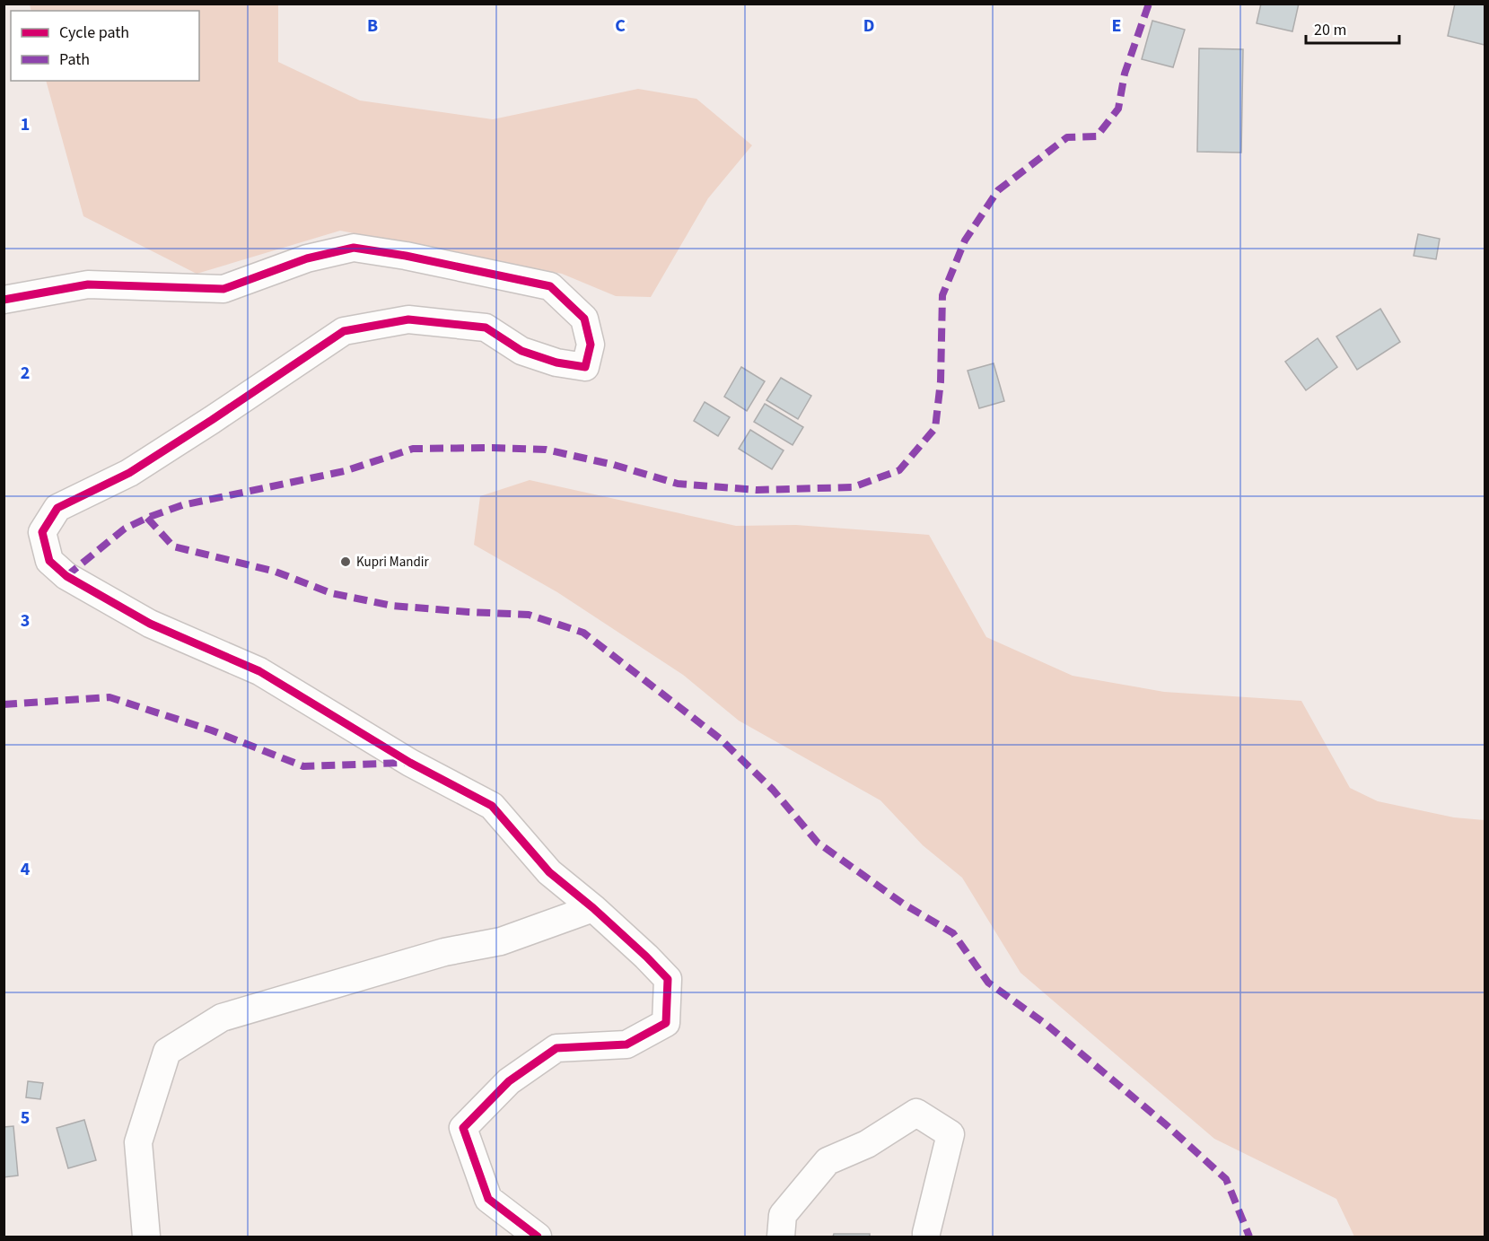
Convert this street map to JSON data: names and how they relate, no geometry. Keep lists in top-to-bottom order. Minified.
{"places":["Kupri Mandir"],"legend":["Cycle path","Path"],"scale_bar":"20 m","grid":{"columns":["B","C","D","E"],"rows":["1","2","3","4","5"]}}
